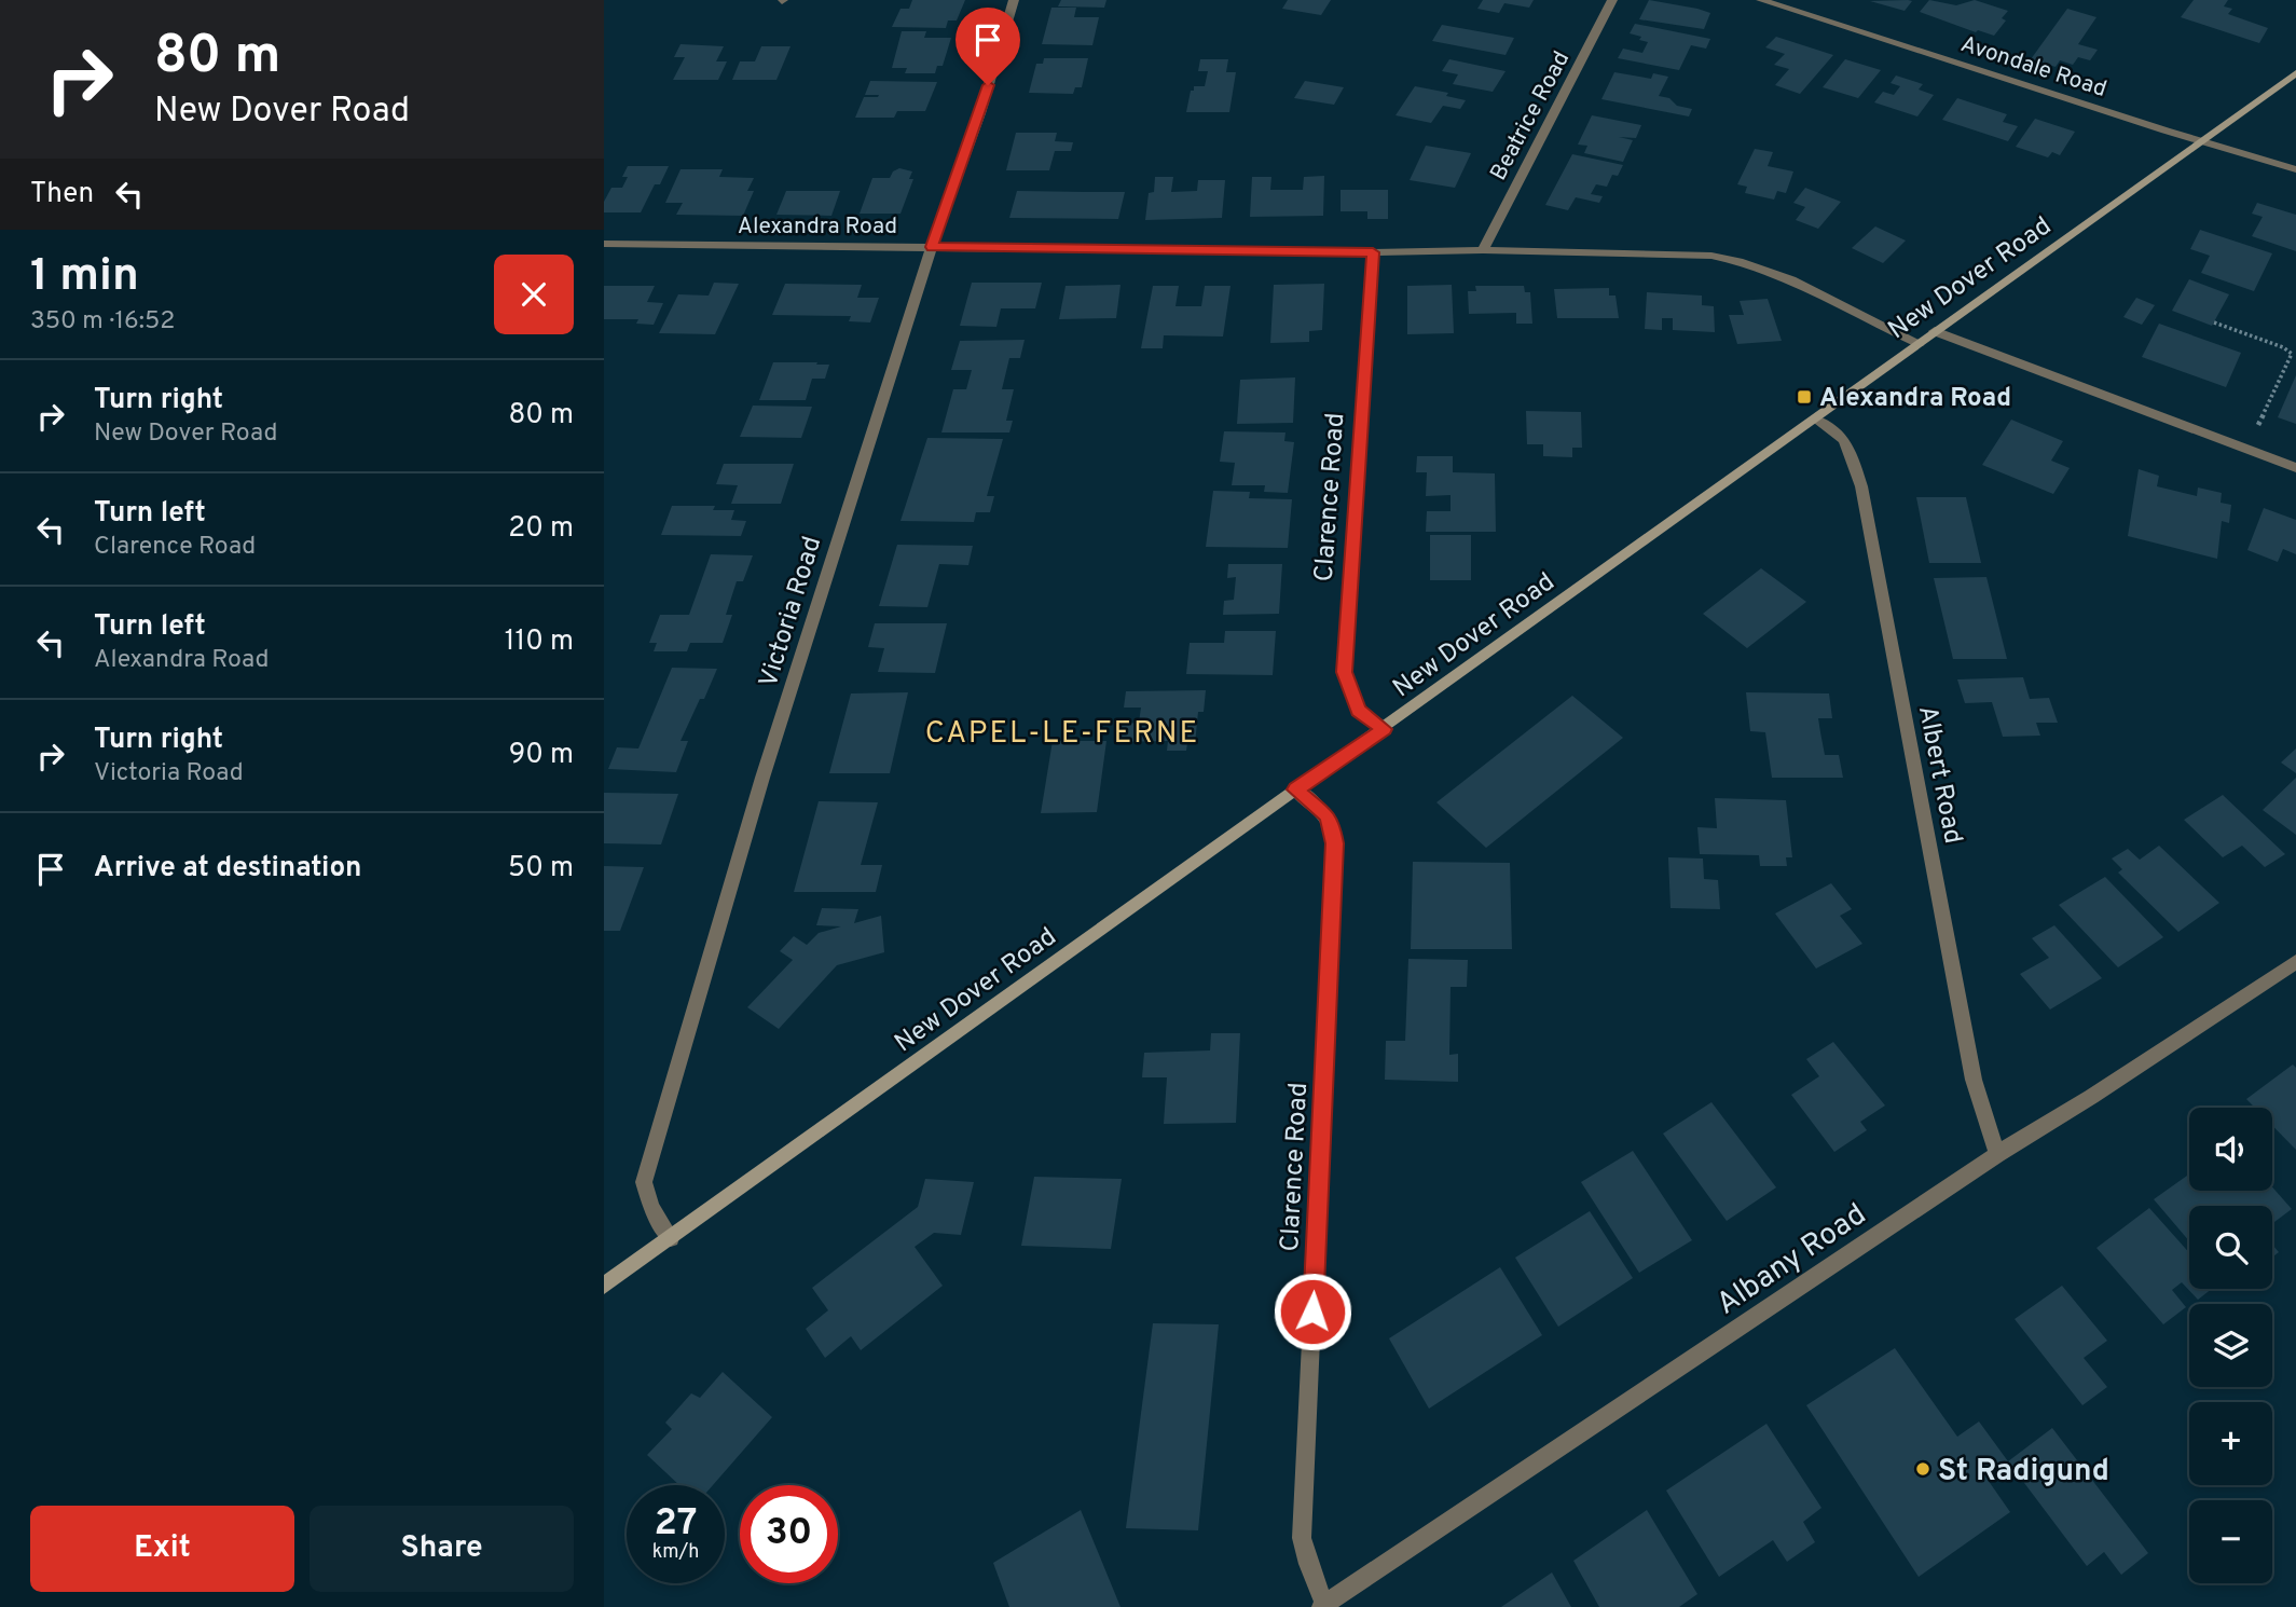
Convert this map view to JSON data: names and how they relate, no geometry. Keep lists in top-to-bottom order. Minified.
{"streets":{"main road":["New Dover Road"],"street":["Avondale Road","Beatrice Road","Alexandra Road","Clarence Road","Victoria Road","Albert Road","Albany Road"]},"crossings":[["Avondale Road","New Dover Road"],["Beatrice Road","Alexandra Road"],["Alexandra Road","New Dover Road"],["Alexandra Road","Clarence Road"],["Alexandra Road","Victoria Road"],["New Dover Road","Clarence Road"],["New Dover Road","Victoria Road"],["New Dover Road","Albert Road"],["Clarence Road","Albany Road"],["Albert Road","Albany Road"]],"districts":["CAPEL-LE-FERNE"],"places":{"transit":["Alexandra Road"],"other":["St Radigund"]},"page":{"turn":["80 m","New Dover Road"],"then":"Then","heading":["1 min","350 m · 16:52"],"list":[{"name":"Turn right","note":"New Dover Road","value":"80 m"},{"name":"Turn left","note":"Clarence Road","value":"20 m"},{"name":"Turn left","note":"Alexandra Road","value":"110 m"},{"name":"Turn right","note":"Victoria Road","value":"90 m"},{"name":"Arrive at destination","value":"50 m"}],"map_buttons":["+","−"],"speed":"27 km/h","limit":"30","buttons":["Exit","Share"]}}
